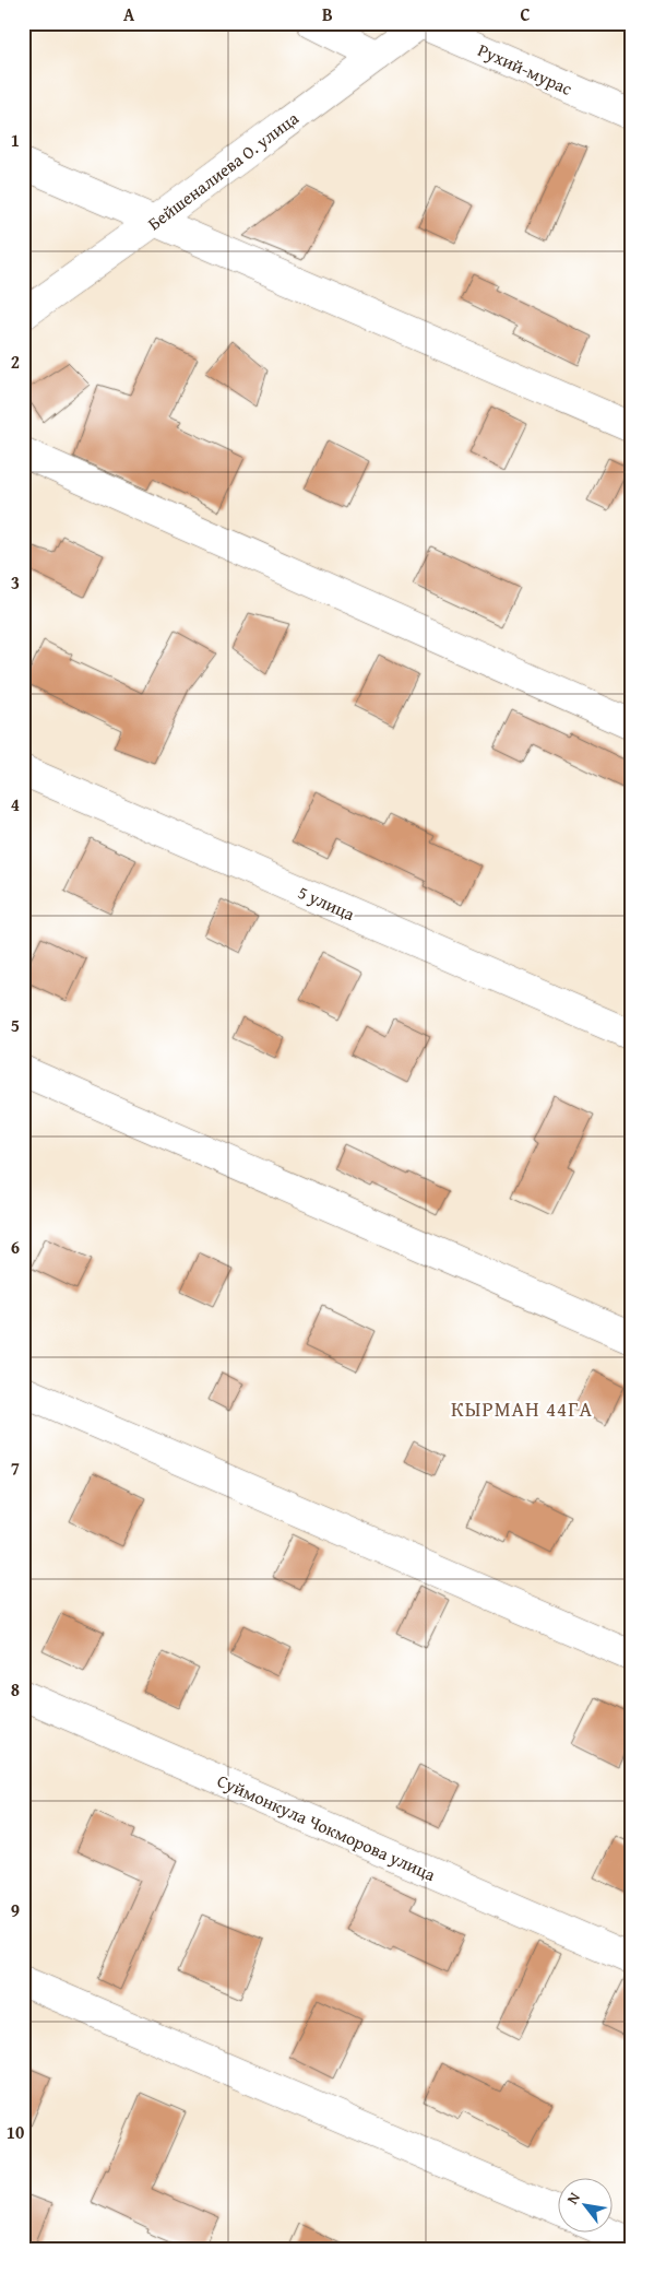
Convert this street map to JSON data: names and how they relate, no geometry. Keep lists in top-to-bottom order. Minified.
{"streets":{"street":["Рухий-мурас","Бейшеналиева О. улица","5 улица","Суймонкула Чокморова улица"]},"crossings":[["Рухий-мурас","Бейшеналиева О. улица"]],"districts":["КЫРМАН 44ГА"],"north":"top left","grid":{"columns":["A","B","C"],"rows":["1","2","3","4","5","6","7","8","9","10"]}}
